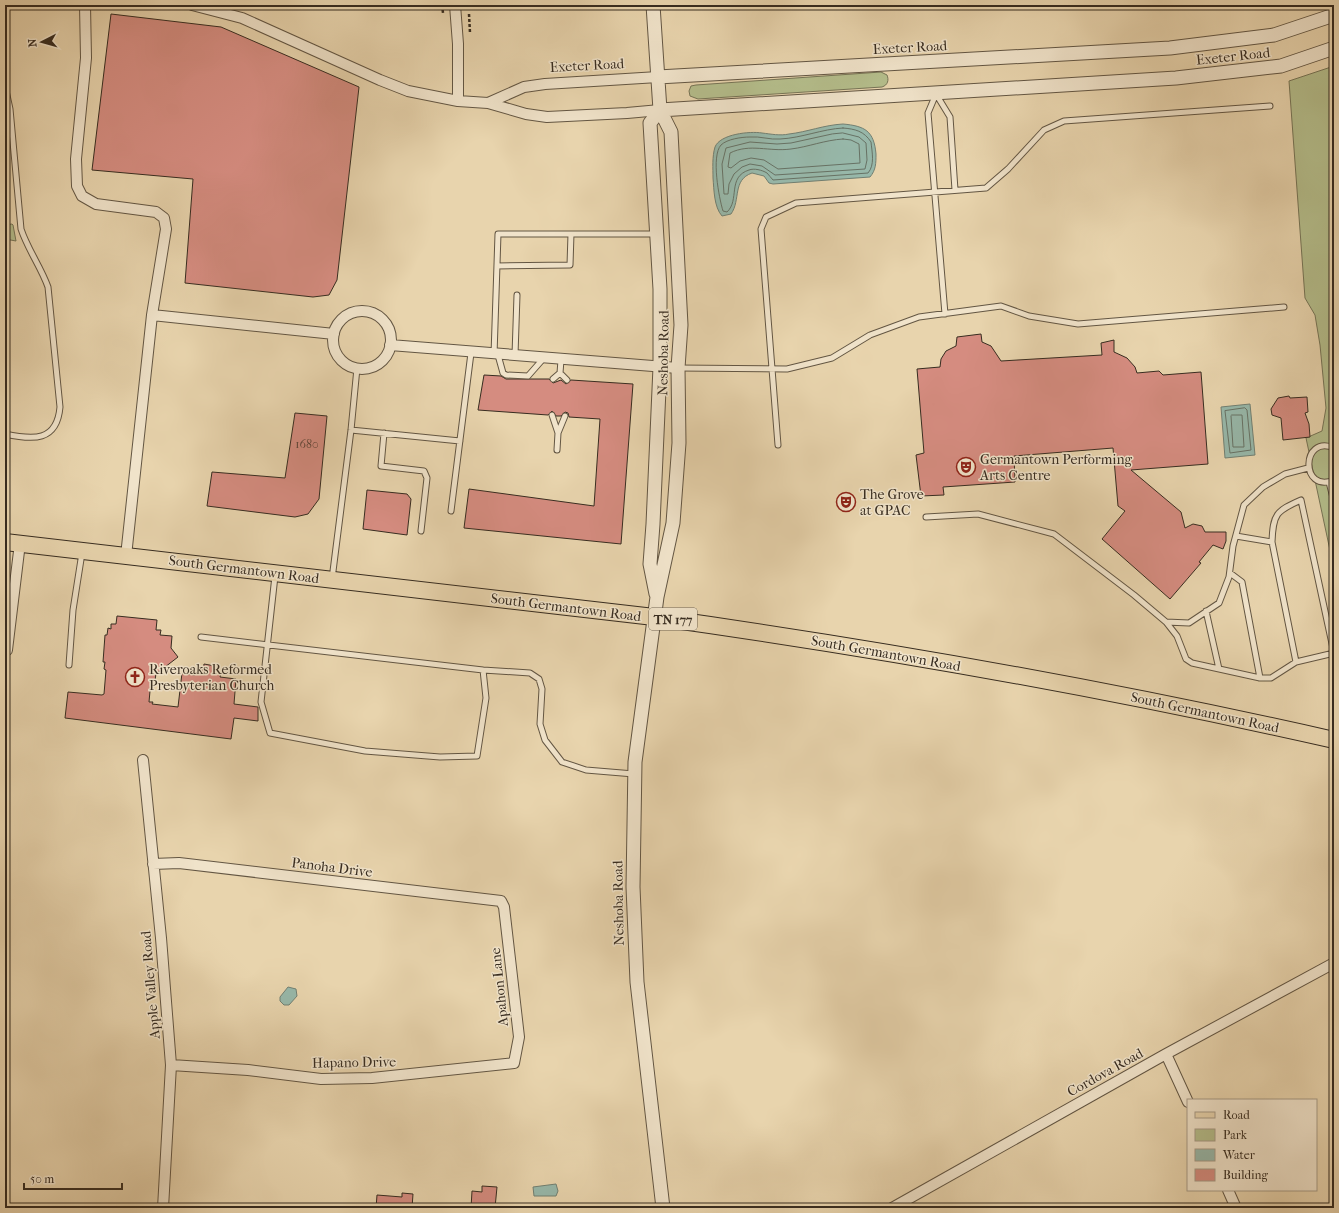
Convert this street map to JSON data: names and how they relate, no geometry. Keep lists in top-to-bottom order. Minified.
{"streets":{"main road":["South Germantown Road","TN 177"],"street":["Exeter Road","Neshoba Road","Panoha Drive","Apple Valley Road","Apahon Lane","Hapano Drive","Cordova Road"]},"crossings":[["Exeter Road","Neshoba Road"],["Neshoba Road","South Germantown Road"],["Panoha Drive","Apple Valley Road"],["Panoha Drive","Apahon Lane"],["Apple Valley Road","Hapano Drive"],["Apahon Lane","Hapano Drive"]],"places":{"theatre":["Germantown Performing Arts Centre","The Grove at GPAC"],"church":["Riveroaks Reformed Presbyterian Church"]},"house_numbers":["1680"],"legend":["Road","Park","Water","Building"],"scale_bar":"50 m","north":"left"}
